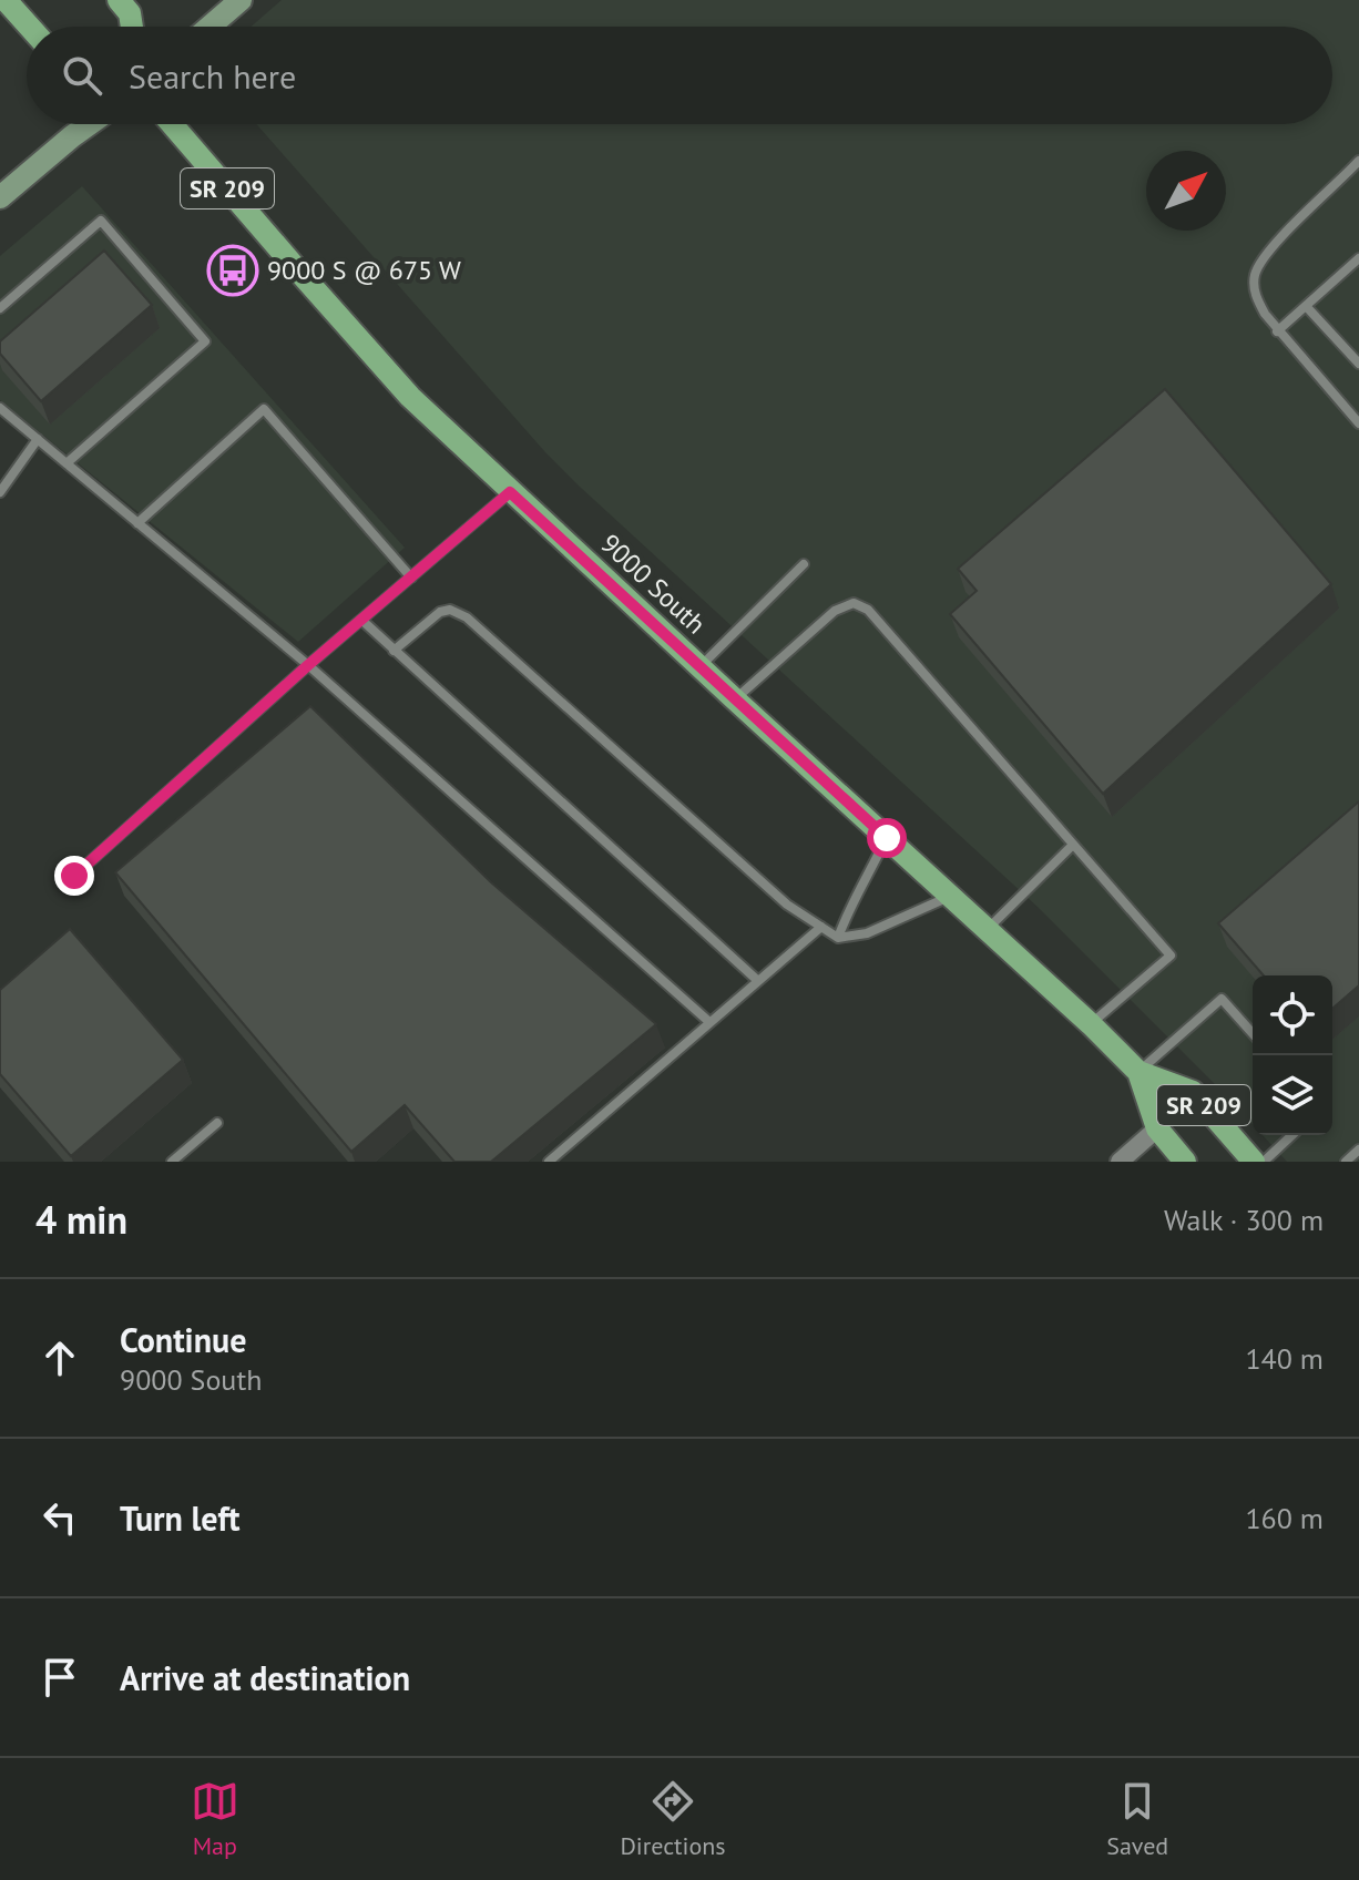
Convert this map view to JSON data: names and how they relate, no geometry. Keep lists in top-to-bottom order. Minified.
{"streets":{"main road":["SR 209","9000 South"]},"places":{"bus stop":["9000 S @ 675 W"]},"north":"top right","page":{"search":"Search here","heading":["4 min","Walk · 300 m"],"list":[["Continue","9000 South","140 m"],["Turn left","160 m"],"Arrive at destination"],"nav":["Map","Directions","Saved"]}}
